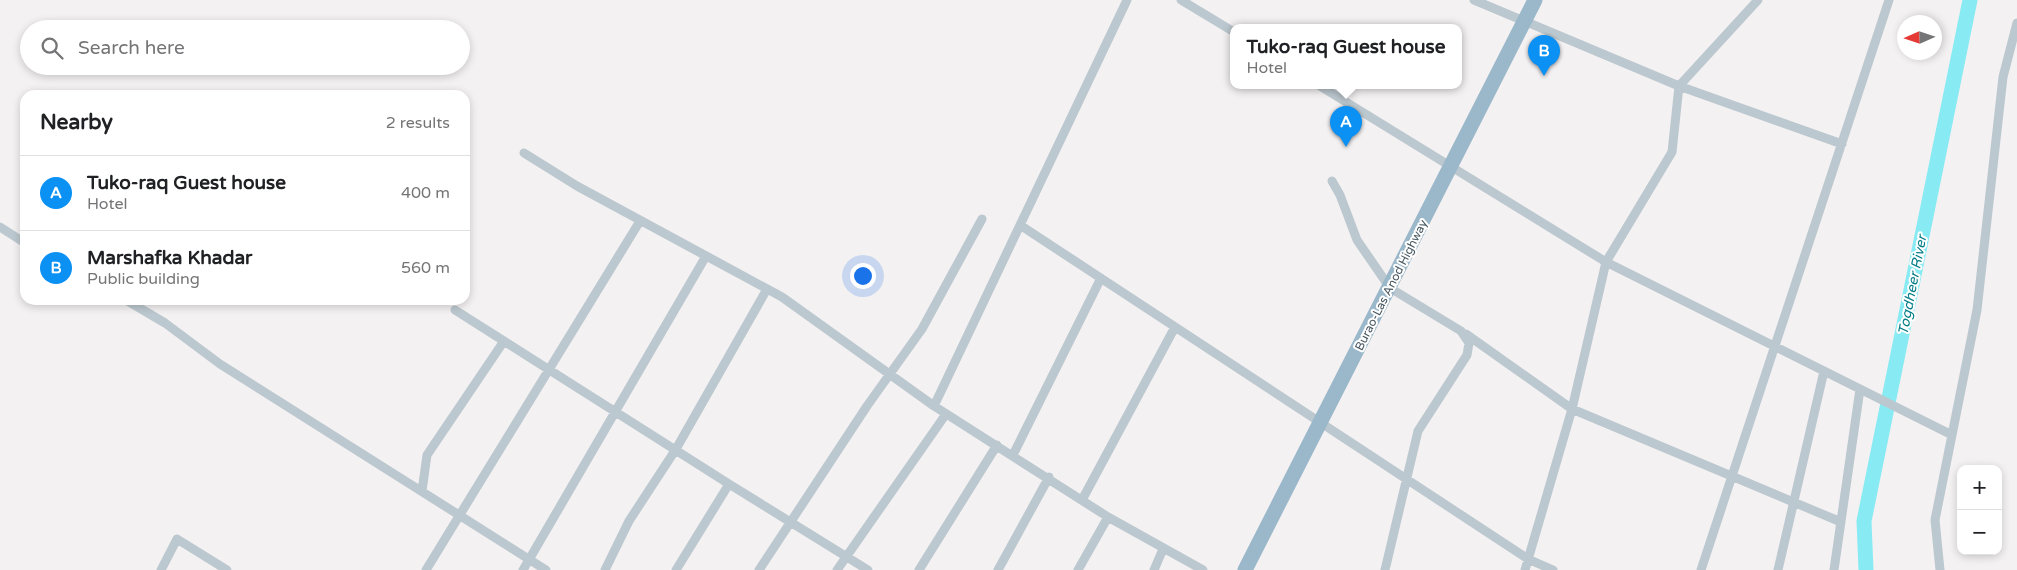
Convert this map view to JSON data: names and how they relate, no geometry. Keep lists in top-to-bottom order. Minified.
{"streets":{"highway":["Burao-Las Anod Highway"]},"water":["Togdheer River"],"north":"left","page":{"search":"Search here","popup":["Tuko-raq Guest house","Hotel"],"pins":["B","A"],"heading":["Nearby","2 results"],"list":[{"mark":"A","name":"Tuko-raq Guest house","note":"Hotel","value":"400 m"},{"mark":"B","name":"Marshafka Khadar","note":"Public building","value":"560 m"}],"map_buttons":["+","−"]}}
